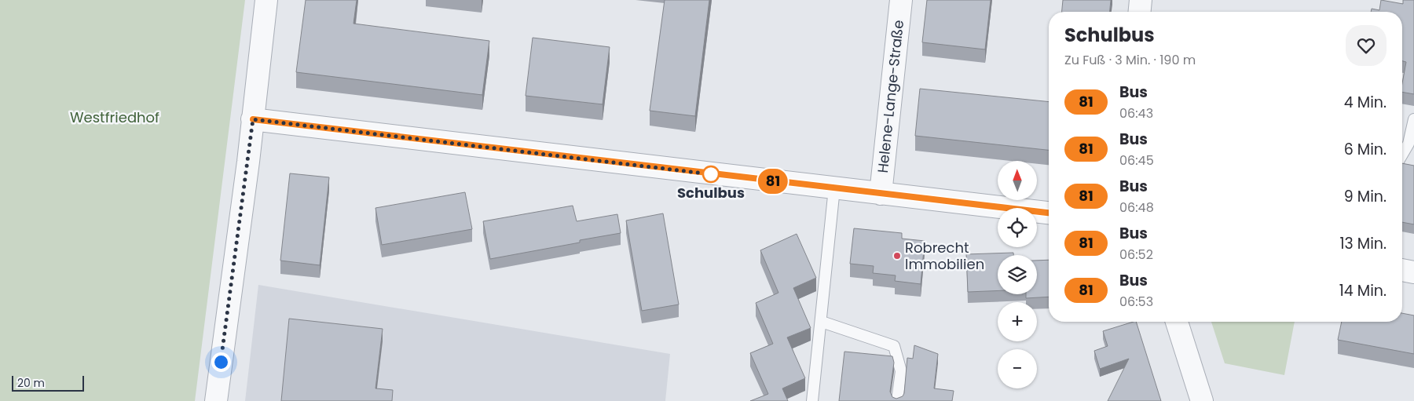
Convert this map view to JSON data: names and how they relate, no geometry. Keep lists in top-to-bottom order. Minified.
{"streets":{"street":["Helene-Lange-Straße"]},"parks":["Westfriedhof"],"places":["Schulbus","Robrecht Immobilien"],"lines":["bus line 81"],"scale_bar":"20 m","north":"top","page":{"on_map":"81","heading":["Schulbus","Zu Fuß · 3 Min. · 190 m"],"list":[{"mark":"81","name":"Bus","note":"06:43","value":"4 Min."},{"mark":"81","name":"Bus","note":"06:45","value":"6 Min."},{"mark":"81","name":"Bus","note":"06:48","value":"9 Min."},{"mark":"81","name":"Bus","note":"06:52","value":"13 Min."},{"mark":"81","name":"Bus","note":"06:53","value":"14 Min."}],"map_buttons":["+","−"],"scale":"20 m"}}
